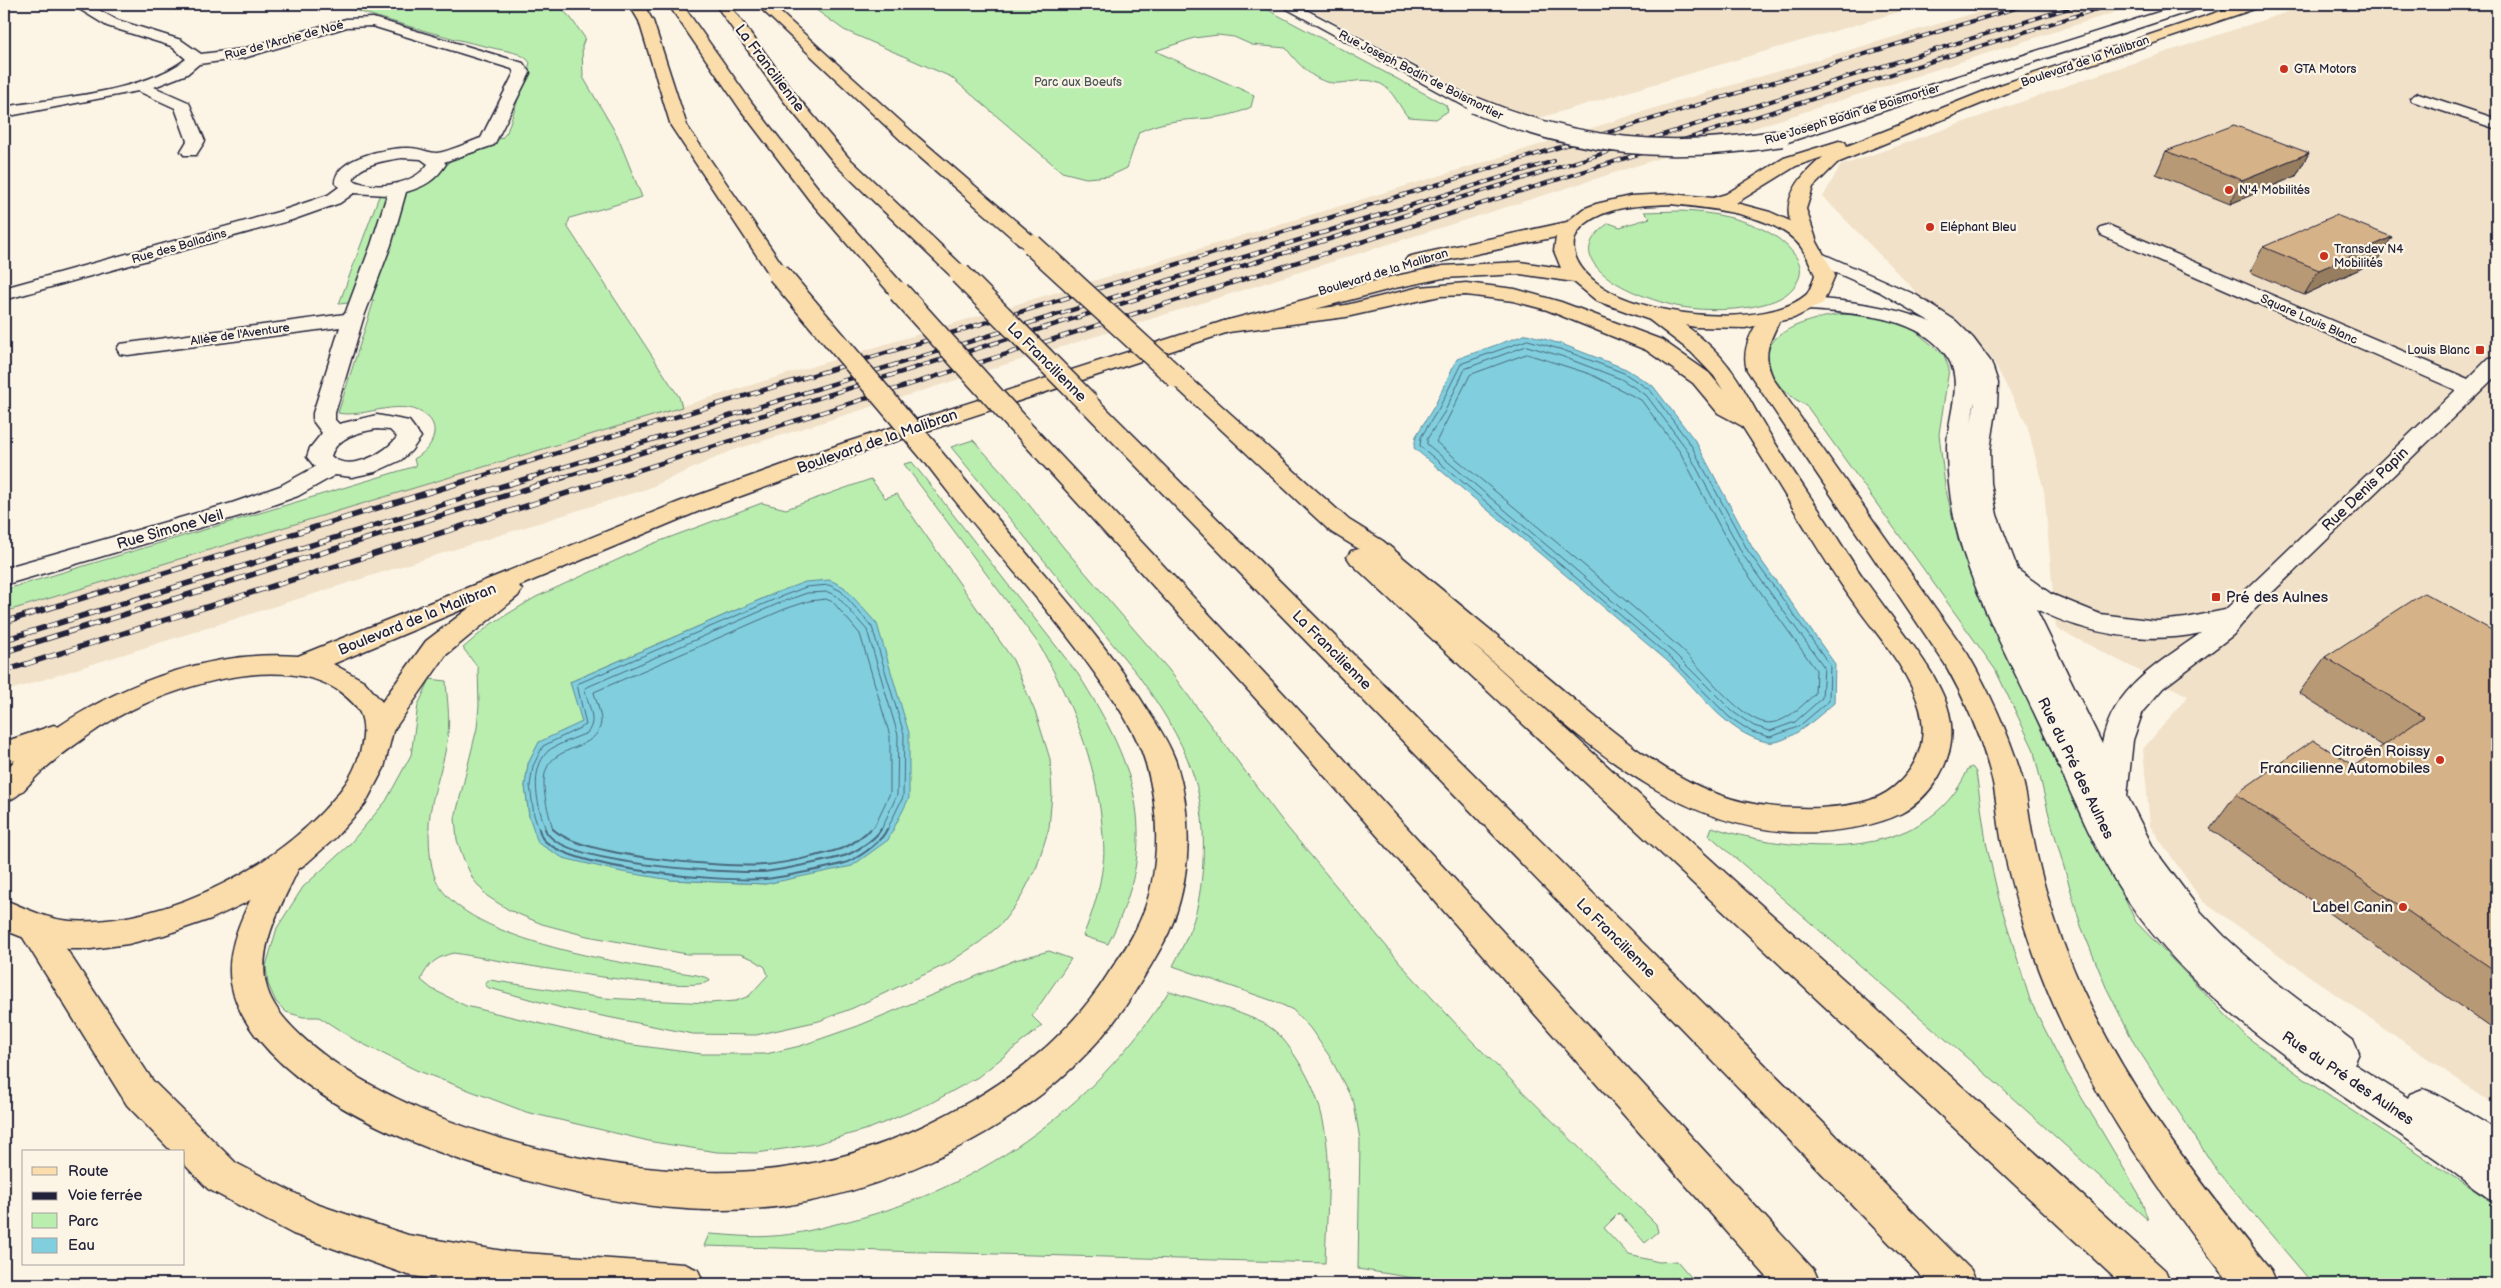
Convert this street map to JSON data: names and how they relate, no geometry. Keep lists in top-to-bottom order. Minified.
{"streets":{"main road":["Boulevard de la Malibran","La Francilienne"],"street":["Rue de l'Arche de Noé","Rue Joseph Bodin de Boismortier","Rue des Balladins","Square Louis Blanc","Allée de l'Aventure","Rue Denis Papin","Rue Simone Veil","Rue du Pré des Aulnes"]},"crossings":[["Boulevard de la Malibran","Rue du Pré des Aulnes"],["Square Louis Blanc","Rue Denis Papin"],["Rue Denis Papin","Rue du Pré des Aulnes"]],"parks":["Parc aux Boeufs"],"places":{"other":["GTA Motors","N'4 Mobilités","Eléphant Bleu","Transdev N4 Mobilités","Citroën Roissy Francilienne Automobiles","Label Canin"],"transit":["Louis Blanc","Pré des Aulnes"]},"legend":["Route","Voie ferrée","Parc","Eau"]}
